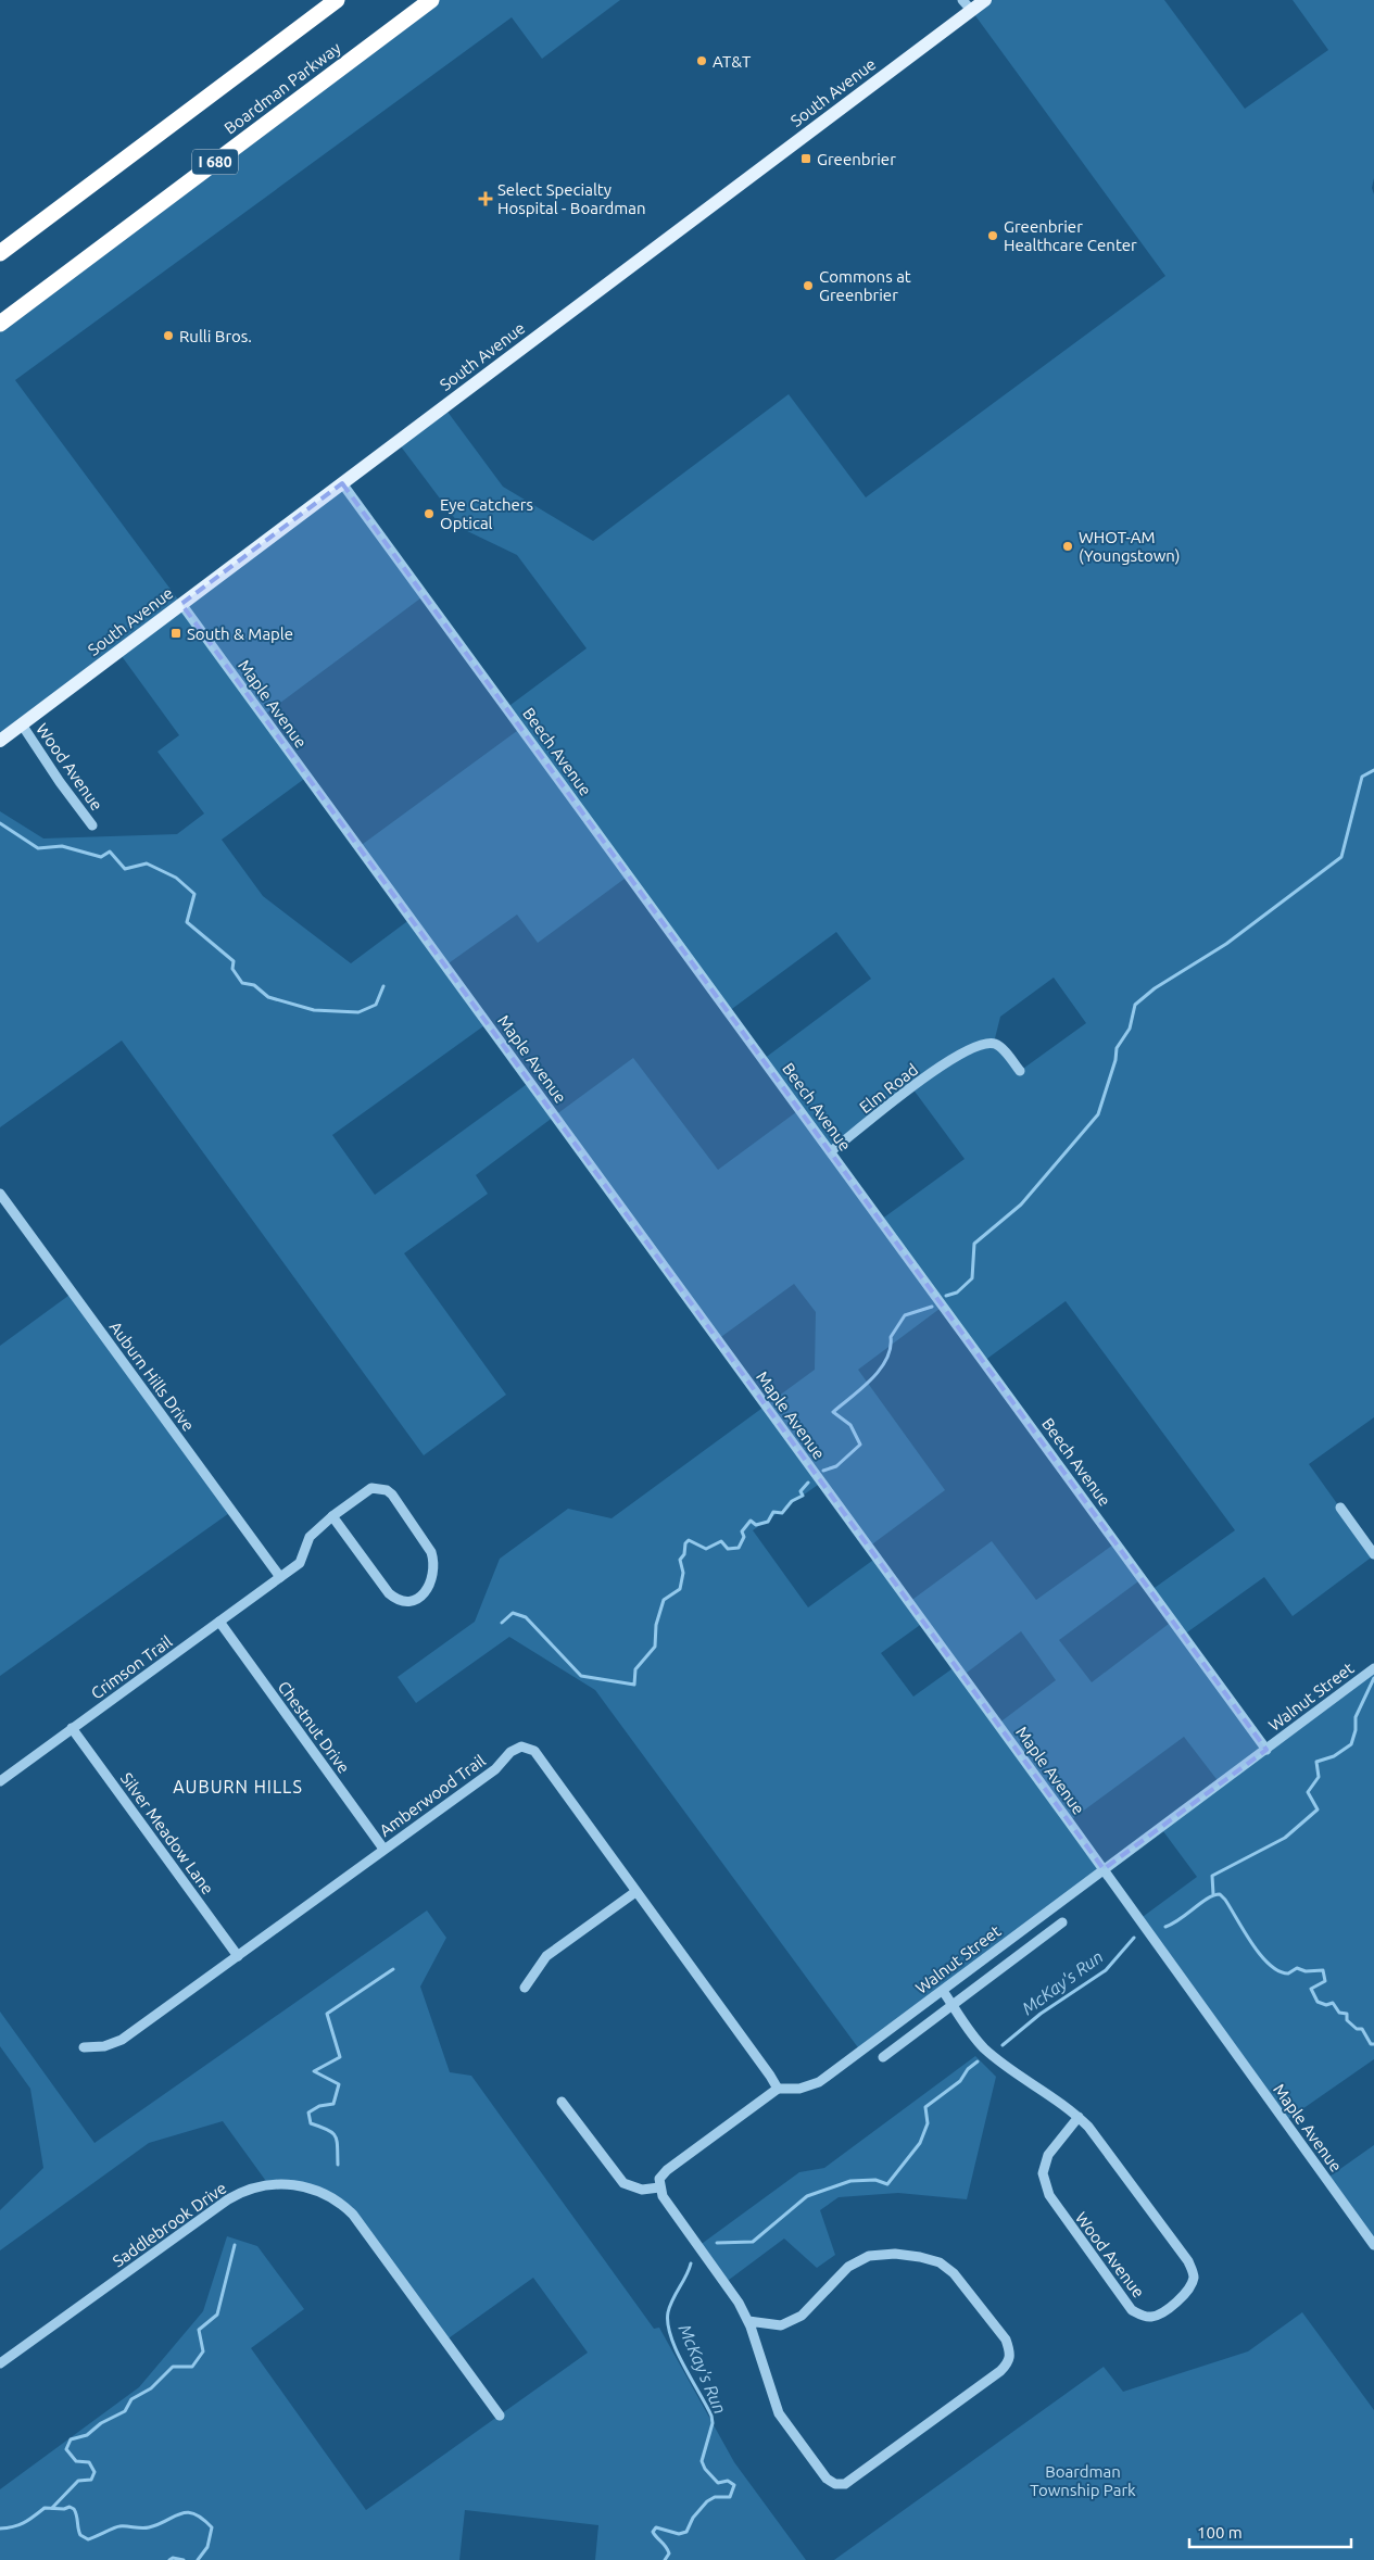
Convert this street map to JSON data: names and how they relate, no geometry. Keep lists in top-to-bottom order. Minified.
{"streets":{"highway":["Boardman Parkway","I 680"],"main road":["South Avenue"],"street":["Maple Avenue","Beech Avenue","Wood Avenue","Elm Road","Auburn Hills Drive","Crimson Trail","Walnut Street","Chestnut Drive","Amberwood Trail","Silver Meadow Lane","Saddlebrook Drive"]},"crossings":[["South Avenue","Maple Avenue"],["South Avenue","Beech Avenue"],["South Avenue","Wood Avenue"],["Maple Avenue","Walnut Street"],["Beech Avenue","Elm Road"],["Beech Avenue","Walnut Street"],["Wood Avenue","Walnut Street"],["Auburn Hills Drive","Crimson Trail"],["Crimson Trail","Chestnut Drive"],["Crimson Trail","Silver Meadow Lane"],["Walnut Street","Amberwood Trail"],["Chestnut Drive","Amberwood Trail"],["Amberwood Trail","Silver Meadow Lane"]],"districts":["AUBURN HILLS"],"water":["McKay's Run"],"parks":["Boardman Township Park"],"places":{"other":["AT&T","Greenbrier Healthcare Center","Commons at Greenbrier","Rulli Bros.","Eye Catchers Optical","WHOT-AM (Youngstown)"],"transit":["Greenbrier","South & Maple"],"health":["Select Specialty Hospital - Boardman"]},"scale_bar":"100 m"}
